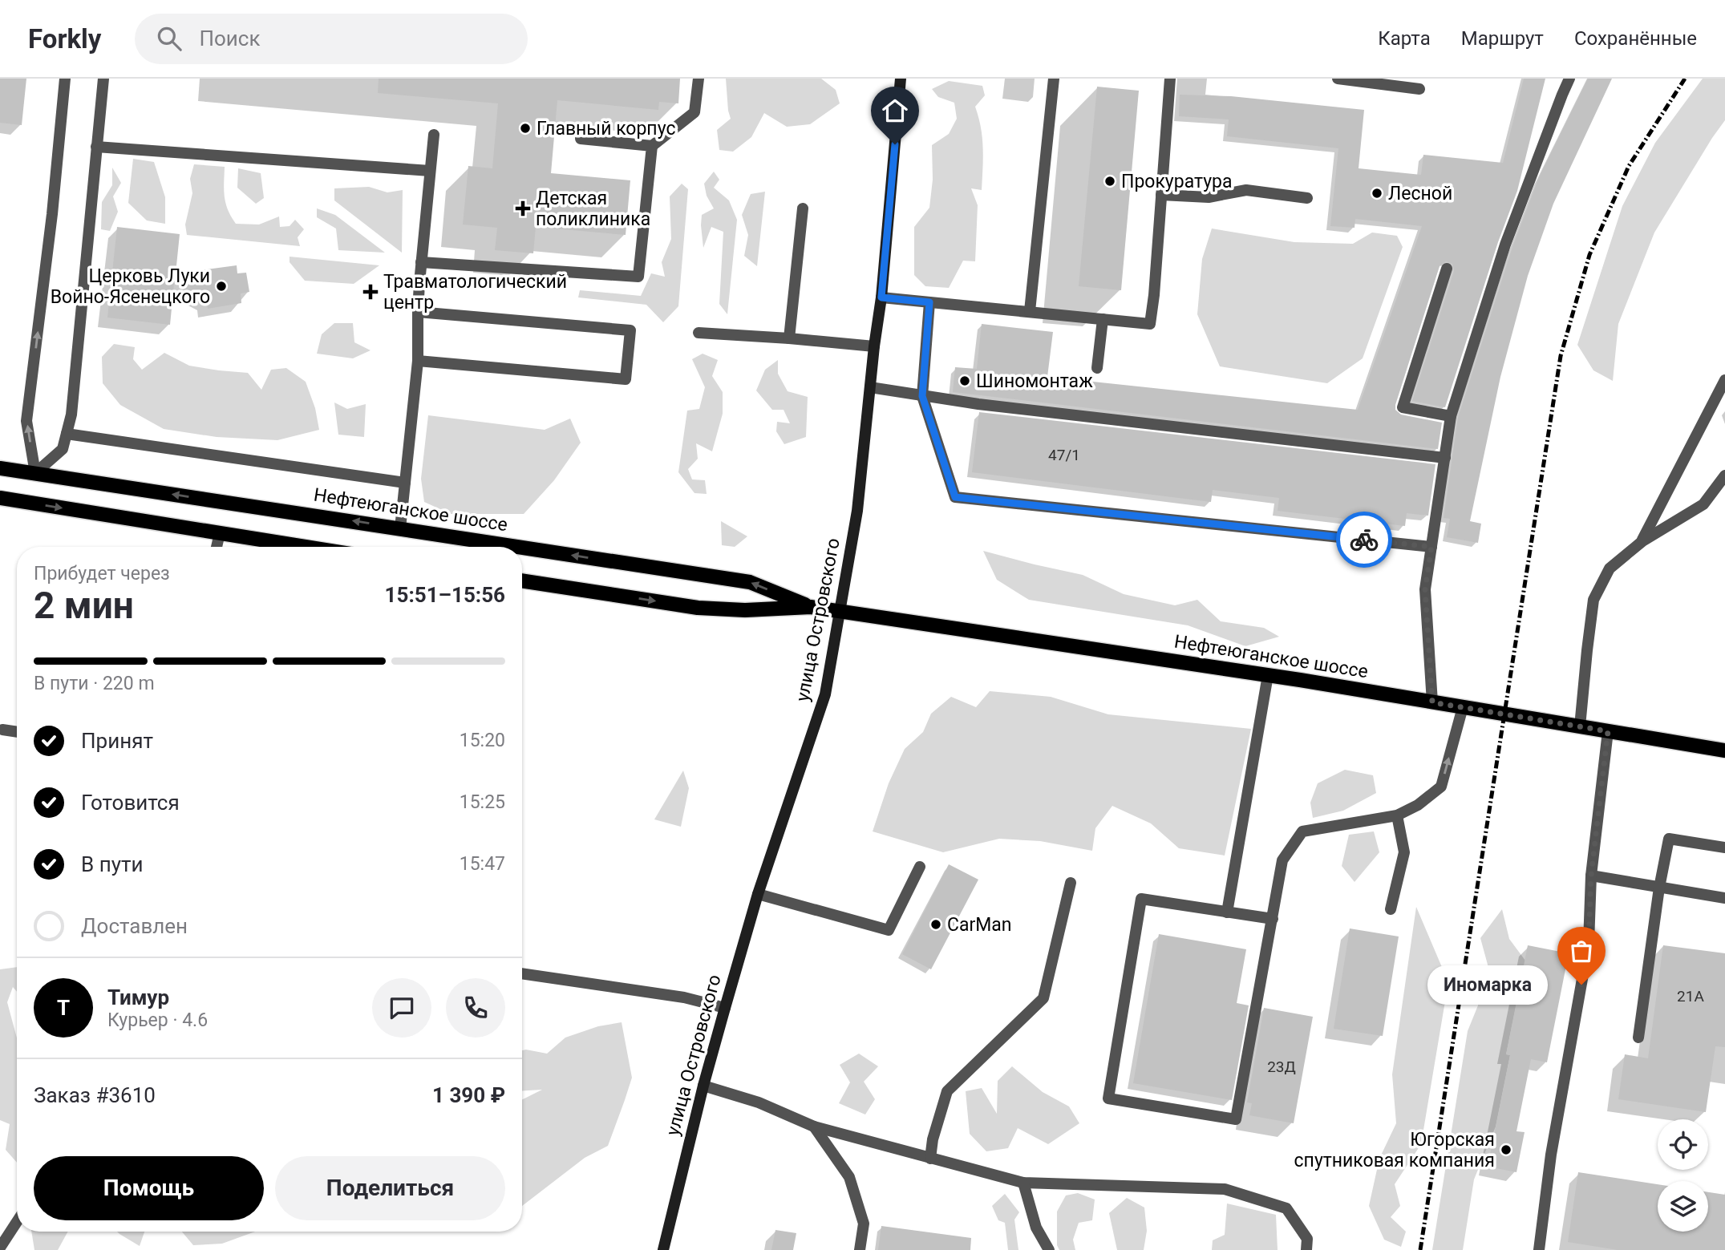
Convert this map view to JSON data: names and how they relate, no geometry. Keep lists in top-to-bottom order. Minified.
{"streets":{"main road":["Нефтеюганское шоссе","улица Островского"]},"crossings":[["Нефтеюганское шоссе","улица Островского"]],"places":{"other":["Главный корпус","Прокуратура","Лесной","Церковь Луки Войно-Ясенецкого","Шиномонтаж","CarMan","Иномарка","Югорская спутниковая компания"],"health":["Детская поликлиника","Травматологический центр"]},"house_numbers":["47/1","21А","23Д"],"page":{"header":"Forkly","search":"Поиск","nav":["Карта","Маршрут","Сохранённые"],"heading":["2 мин","Прибудет через","15:51–15:56"],"panel":["Тимур","Курьер · 4.6","Заказ #3610","1 390 ₽"],"bar":"В пути · 220 m","list":[["Принят","15:20"],["Готовится","15:25"],["В пути","15:47"],"Доставлен"],"bubble":"Иномарка","round":"Т","buttons":["Помощь","Поделиться"]}}
